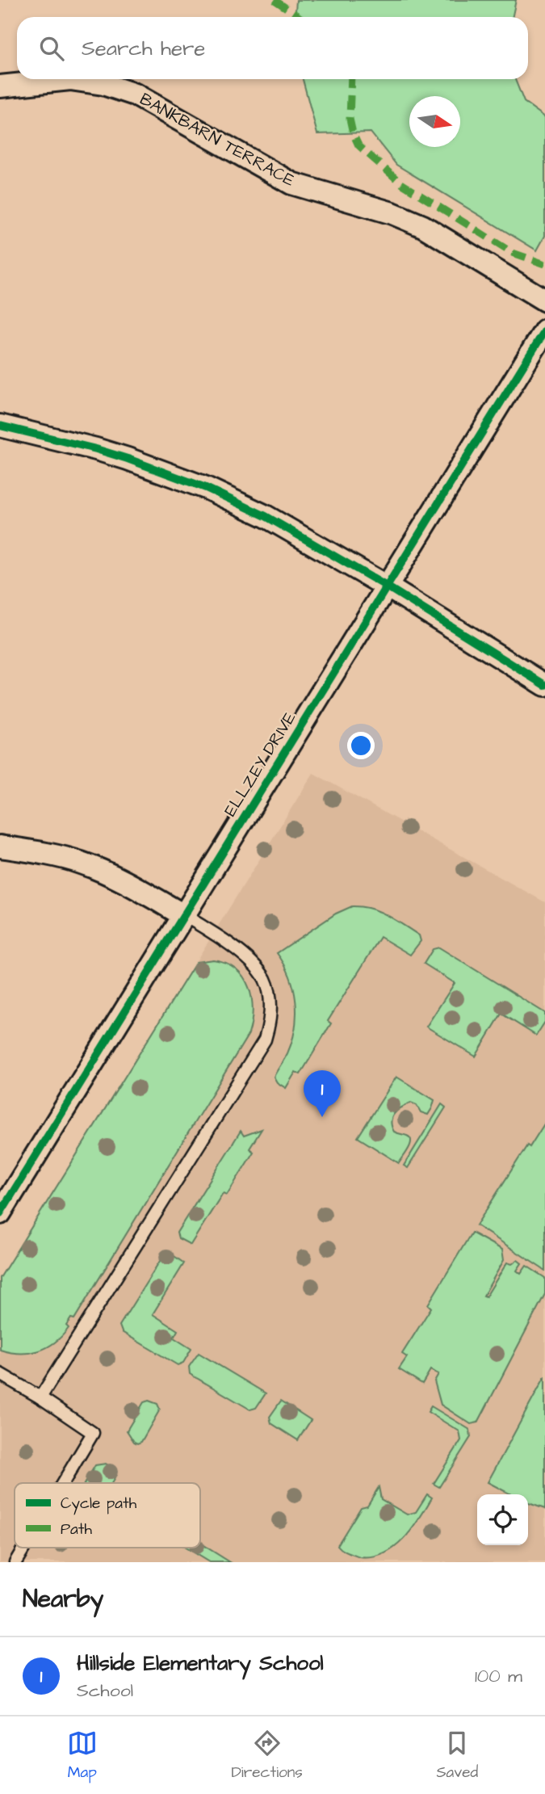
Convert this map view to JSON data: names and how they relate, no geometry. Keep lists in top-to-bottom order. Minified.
{"streets":{"street":["BANKBARN TERRACE","ELLZEY DRIVE"]},"legend":["Cycle path","Path"],"north":"right","page":{"search":"Search here","pins":"1","heading":"Nearby","list":[{"mark":"1","name":"Hillside Elementary School","note":"School","value":"100 m"}],"nav":["Map","Directions","Saved"]}}
